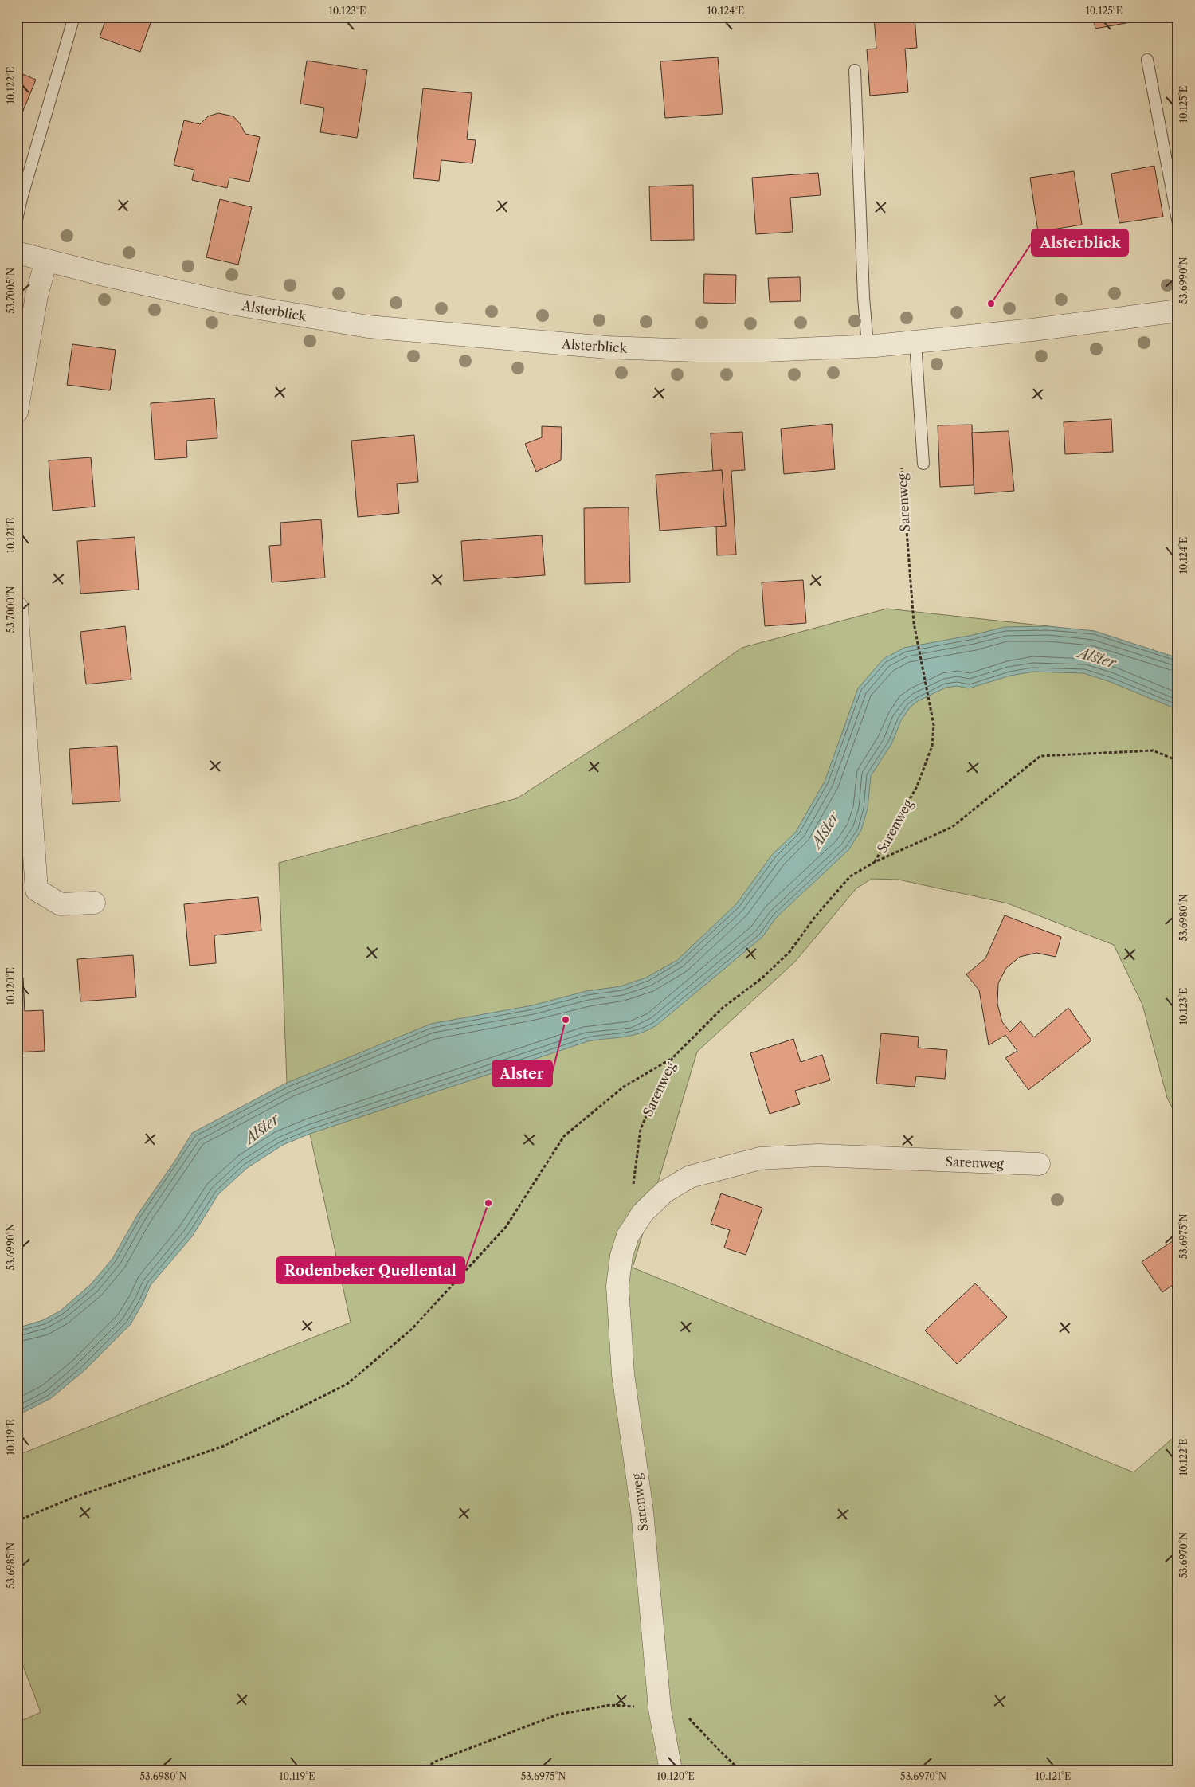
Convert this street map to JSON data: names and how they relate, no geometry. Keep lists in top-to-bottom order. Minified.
{"streets":{"street":["Alsterblick","Sarenweg"]},"water":["Alster"],"places":["Alsterblick","Alster","Rodenbeker Quellental"],"coordinates":["10.123°E","10.124°E","10.125°E","10.122°E","53.6990°N","53.7005°N","10.121°E","53.7000°N","53.6980°N","10.120°E","53.6975°N","10.119°E","53.6970°N","53.6985°N"]}
